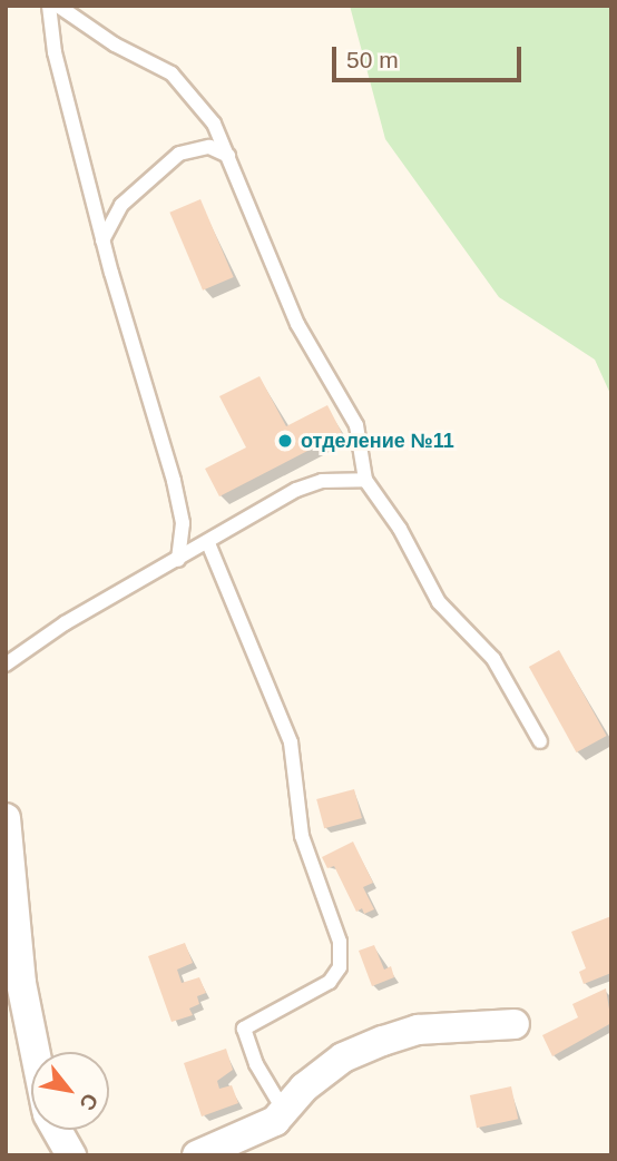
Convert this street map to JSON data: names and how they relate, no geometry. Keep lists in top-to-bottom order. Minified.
{"places":["отделение №11"],"scale_bar":"50 m","north":"bottom right"}
